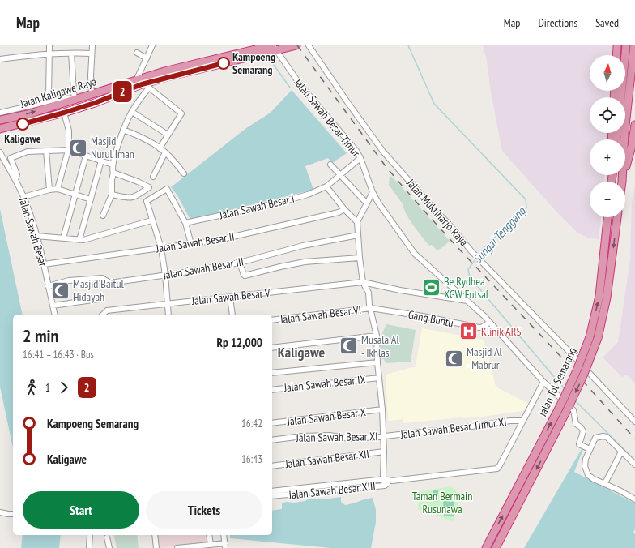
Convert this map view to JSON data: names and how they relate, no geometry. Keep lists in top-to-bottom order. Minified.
{"streets":{"highway":["Jalan Kaligawe Raya","Jalan Tol Semarang"],"street":["Jalan Sawah Besar Timur","Jalan Sawah Besar I","Jalan Muktiharjo Raya","Jalan Sawah Besar","Jalan Sawah Besar II","Jalan Sawah Besar III","Jalan Sawah Besar V","Jalan Sawah Besar VI","Gang Buntu","Jalan Sawah Besar IX","Jalan Sawah Besar X","Jalan Sawah Besar Timur XI","Jalan Sawah Besar XI","Jalan Sawah Besar XII","Jalan Sawah Besar XIII"]},"crossings":[["Jalan Kaligawe Raya","Jalan Sawah Besar Timur"],["Jalan Sawah Besar Timur","Jalan Sawah Besar I"],["Jalan Sawah Besar Timur","Jalan Sawah Besar V"],["Jalan Sawah Besar Timur","Gang Buntu"],["Jalan Sawah Besar","Jalan Sawah Besar II"],["Jalan Sawah Besar","Jalan Sawah Besar III"],["Jalan Sawah Besar VI","Gang Buntu"],["Jalan Sawah Besar Timur XI","Jalan Sawah Besar XI"],["Jalan Sawah Besar Timur XI","Jalan Sawah Besar XIII"]],"districts":["Kaligawe"],"water":["Sungai Tenggang"],"parks":["Taman Bermain Rusunawa"],"places":{"other":["Kampoeng Semarang","Kaligawe"],"mosque":["Masjid Nurul Iman","Masjid Baitul Hidayah","Musala Al - Ikhlas","Masjid Al - Mabrur"],"sports":["Be Rydhea XGW Futsal"],"hospital":["Klinik ARS"]},"lines":["bus line 2"],"north":"top","page":{"header":"Map","nav":["Map","Directions","Saved"],"on_map":"2","map_buttons":["+","−"],"heading":["2 min","16:41 – 16:43 · Bus","Rp 12,000"],"legs":["1","2"],"list":[{"name":"Kampoeng Semarang","value":"16:42"},{"name":"Kaligawe","value":"16:43"}],"buttons":["Start","Tickets"]}}
